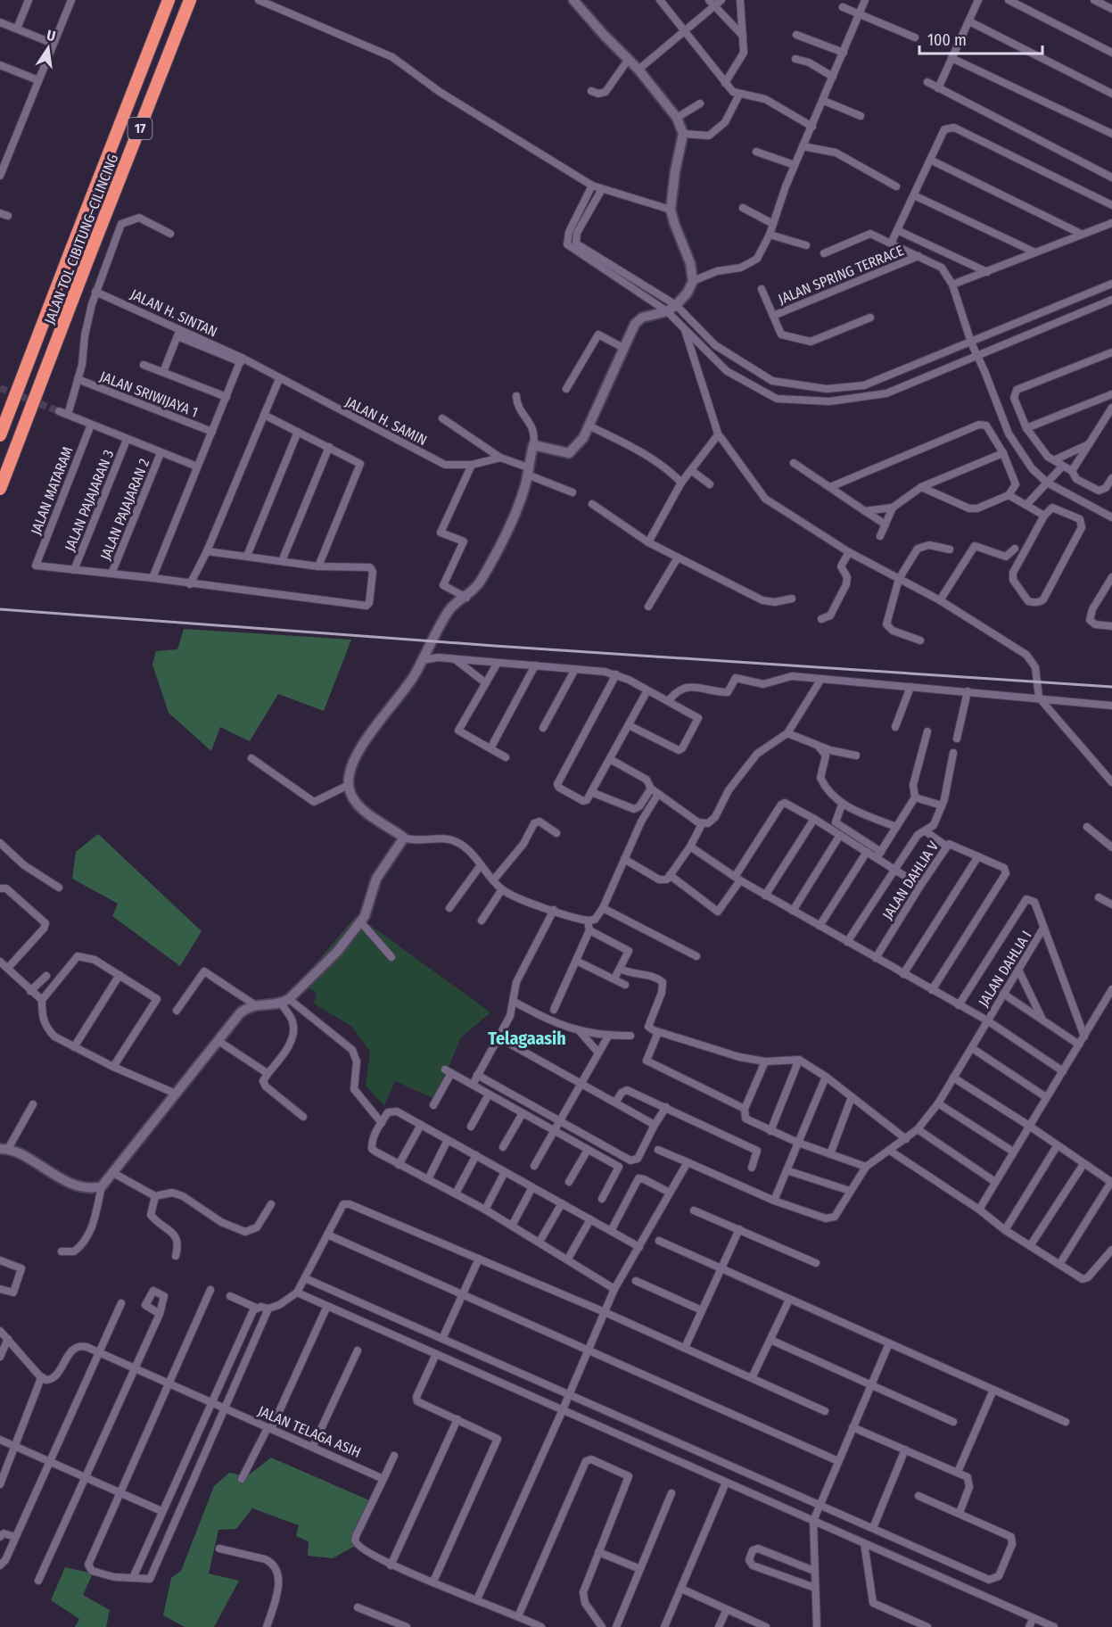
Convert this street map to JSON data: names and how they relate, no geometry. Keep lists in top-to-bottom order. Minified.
{"streets":{"highway":["17","JALAN TOL CIBITUNG–CILINCING"],"street":["JALAN SPRING TERRACE","JALAN H. SINTAN","JALAN SRIWIJAYA 1","JALAN H. SAMIN","JALAN MATARAM","JALAN PAJAJARAN 3","JALAN PAJAJARAN 2","JALAN DAHLIA V","JALAN DAHLIA I","JALAN TELAGA ASIH"]},"crossings":[["JALAN H. SINTAN","JALAN H. SAMIN"],["JALAN MATARAM","JALAN PAJAJARAN 3"]],"districts":["Telagaasih"],"scale_bar":"100 m","north":"top"}
